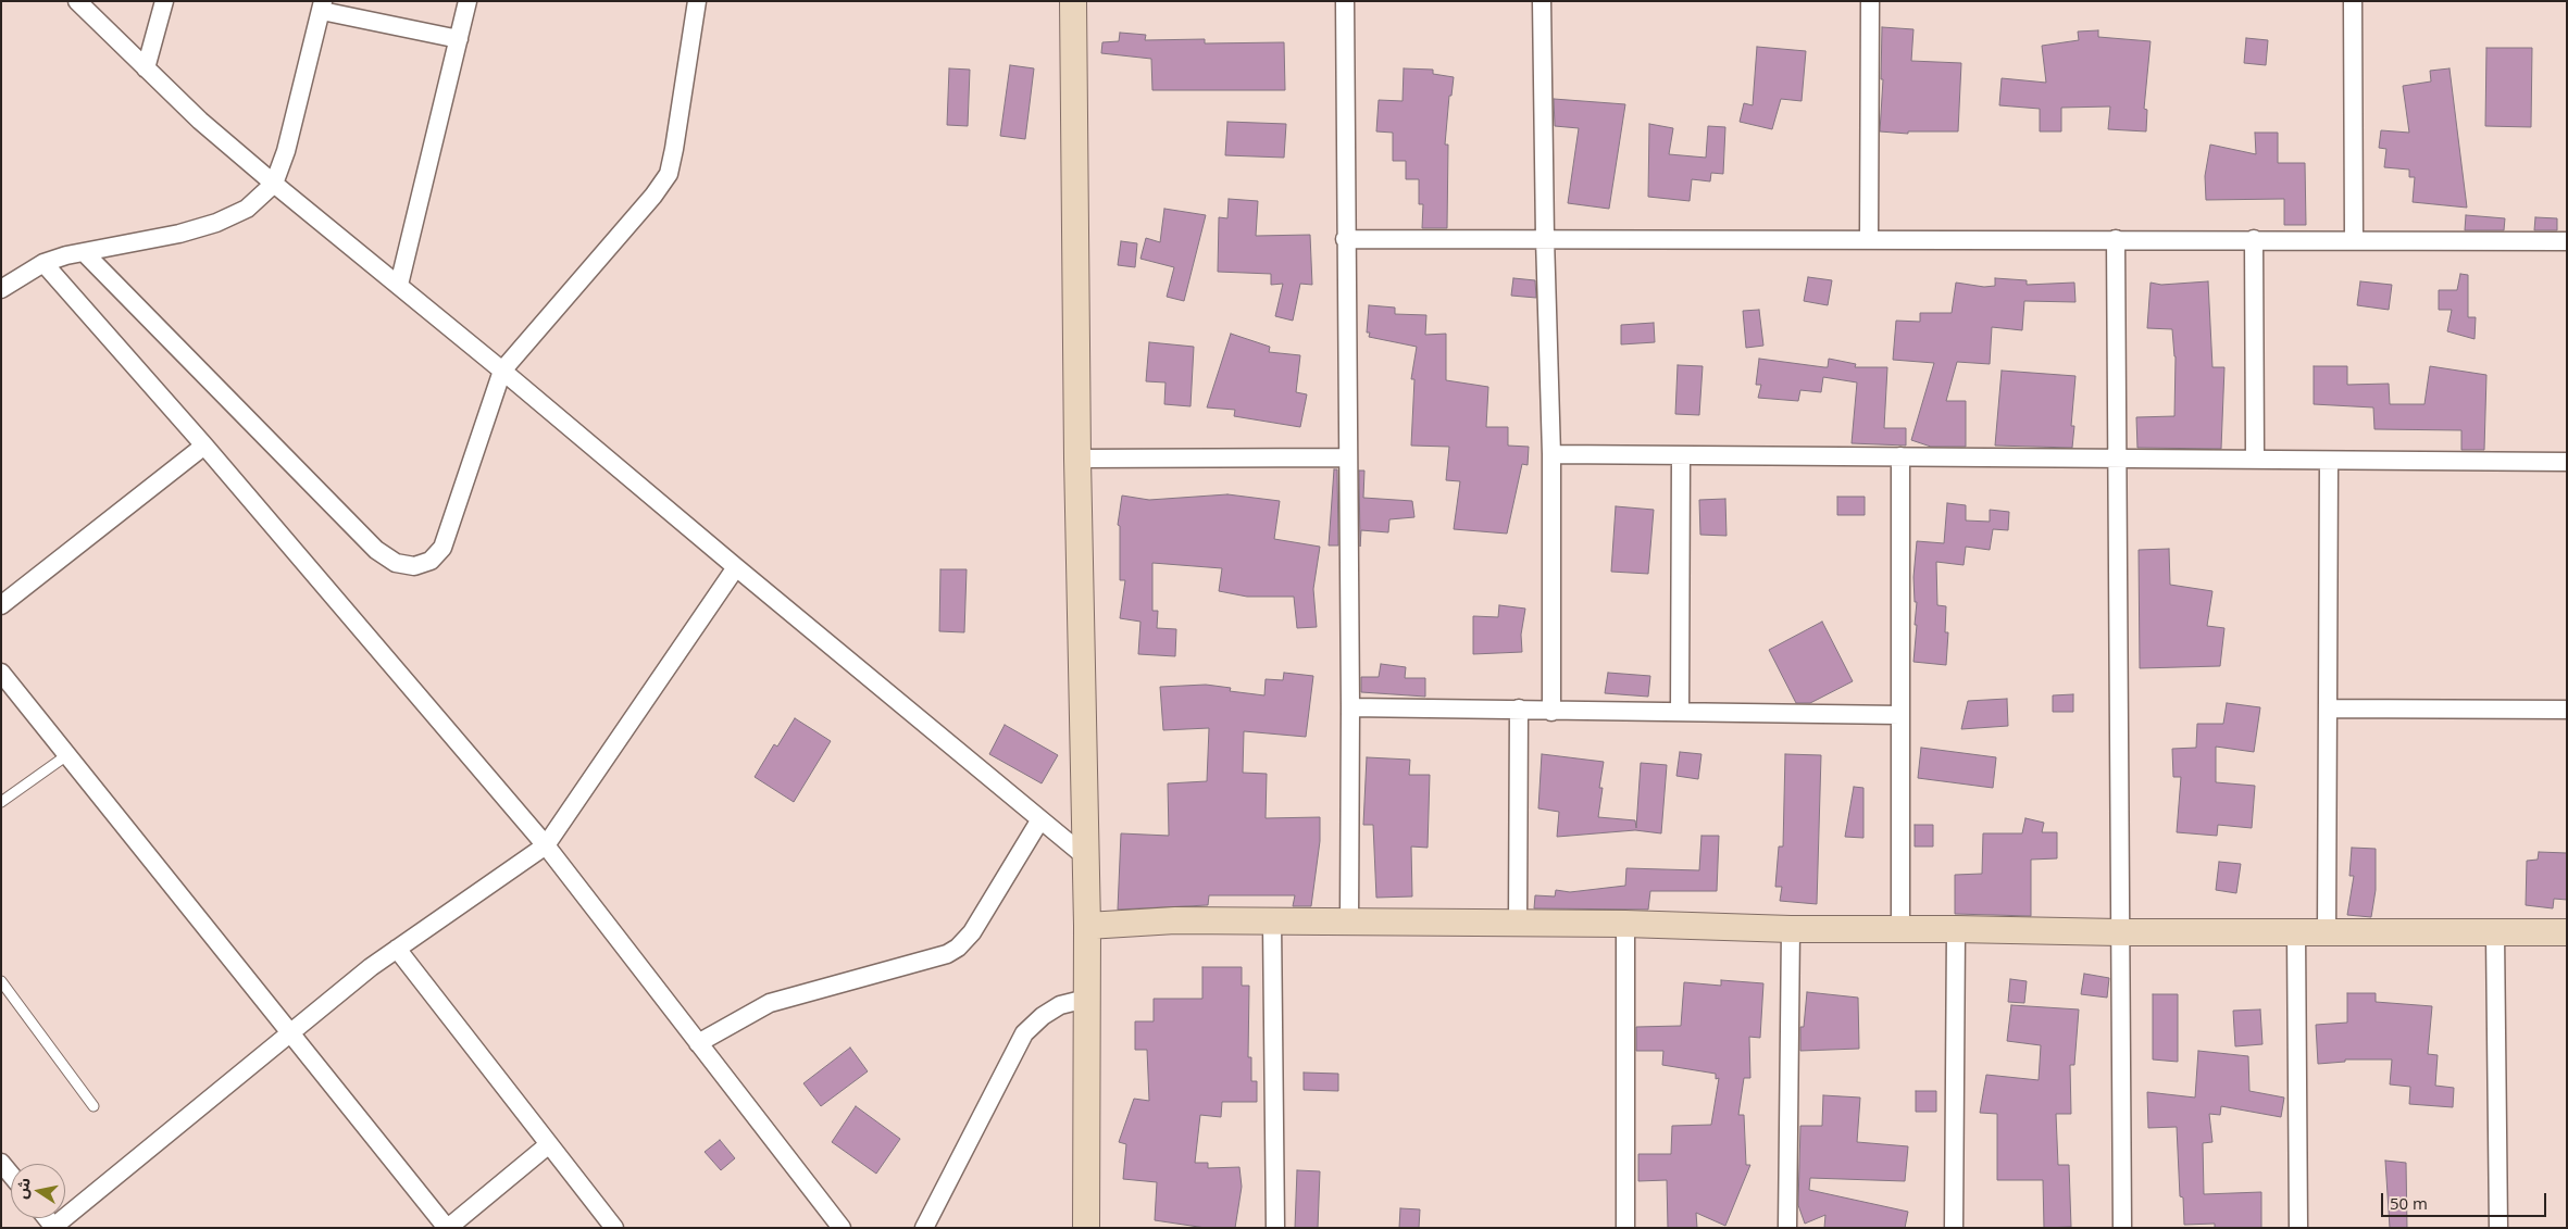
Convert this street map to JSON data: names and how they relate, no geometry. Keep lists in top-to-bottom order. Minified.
{"scale_bar":"50 m","north":"left"}
